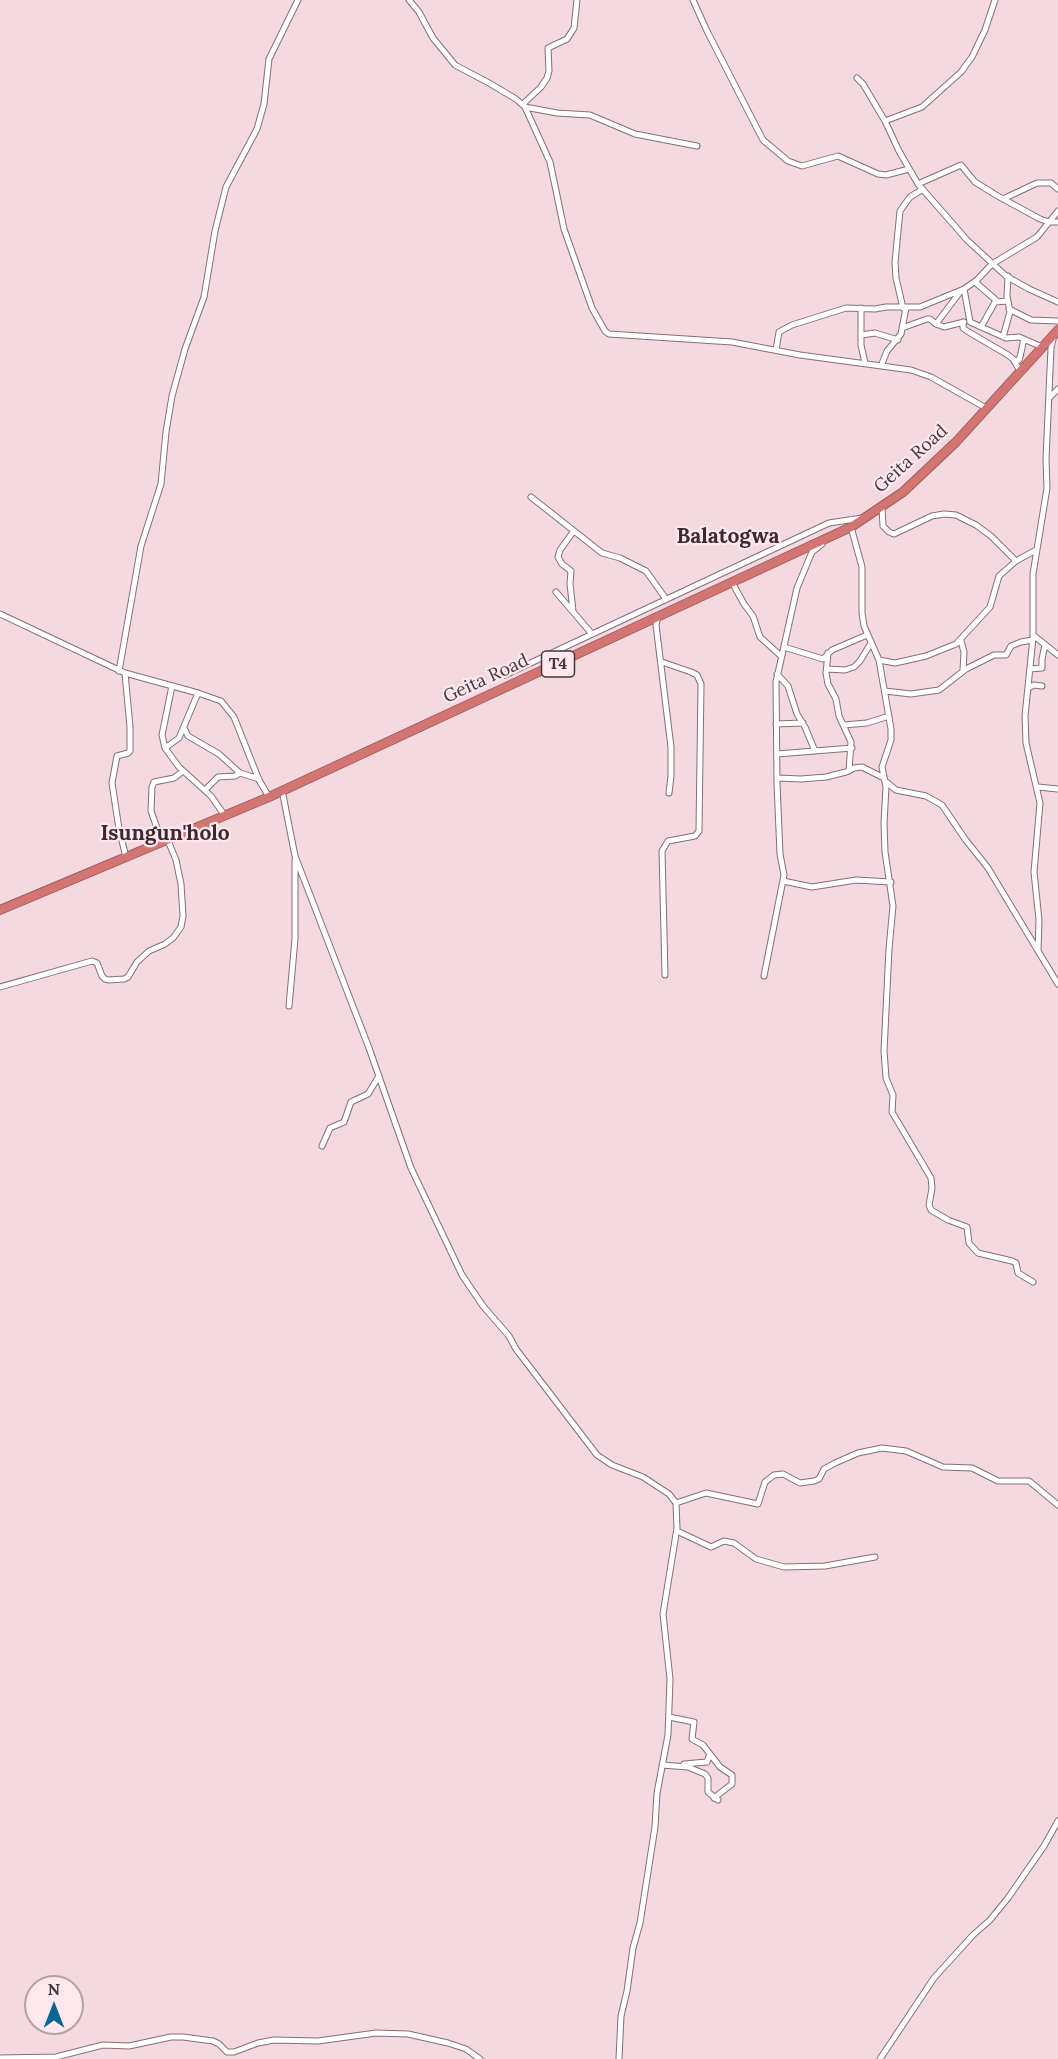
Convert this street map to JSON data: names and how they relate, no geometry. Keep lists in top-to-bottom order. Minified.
{"streets":{"highway":["Geita Road","T4"]},"districts":["Balatogwa","Isungun'holo"],"north":"top"}
